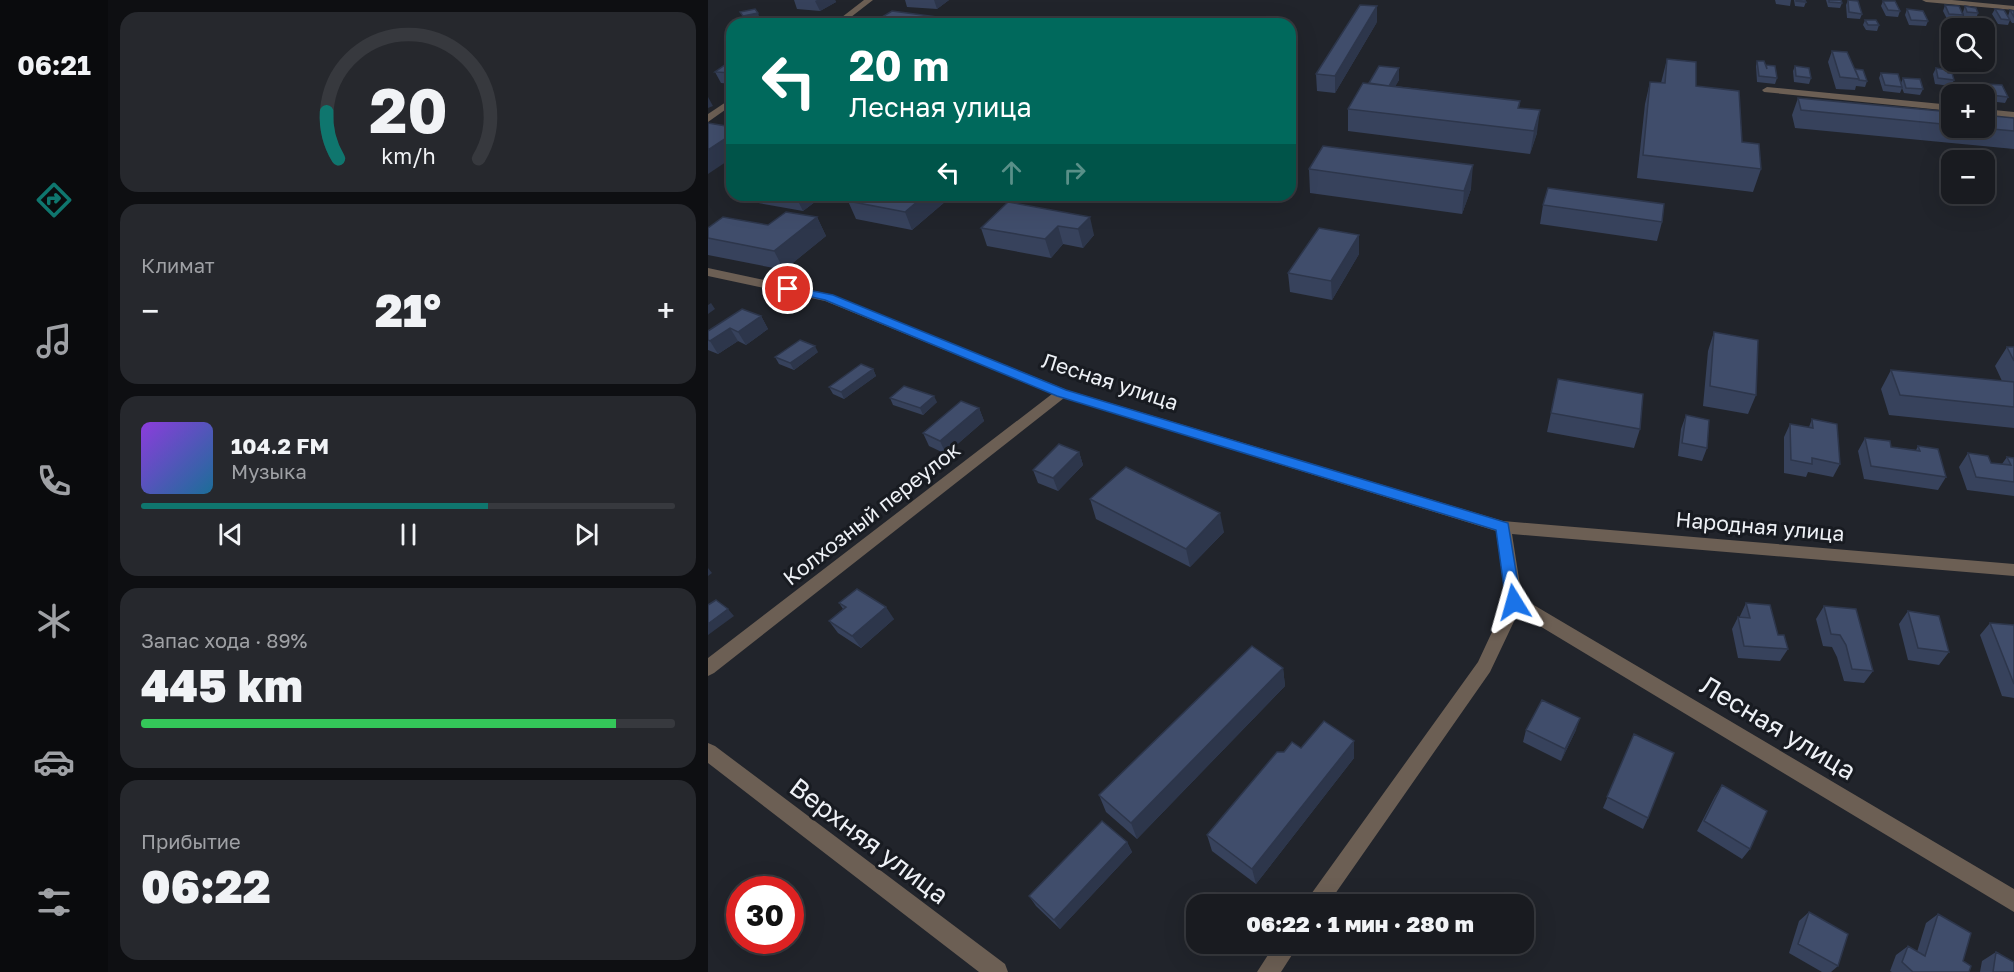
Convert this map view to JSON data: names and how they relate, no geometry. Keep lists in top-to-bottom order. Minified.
{"streets":{"street":["Лесная улица","Колхозный переулок","Народная улица","Верхняя улица"]},"crossings":[["Лесная улица","Колхозный переулок"],["Лесная улица","Народная улица"]],"page":{"tabs":"06:21","map_buttons":["+","−"],"turn":["20 m","Лесная улица"],"tile":["Климат",["Запас хода · 89%","445 km"],["Прибытие","06:22"]],"heat":["−","21°","+"],"song":["104.2 FM","Музыка"],"limit":"30","trip":"06:22 · 1 мин · 280 m","gauge":["20","km/h"]}}
